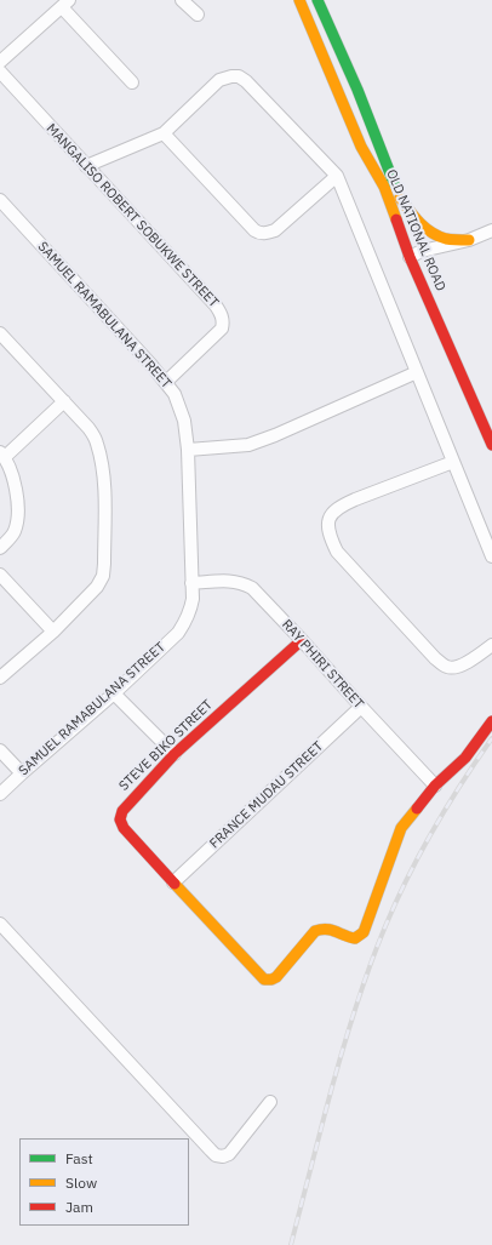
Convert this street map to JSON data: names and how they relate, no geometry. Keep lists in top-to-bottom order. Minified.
{"streets":{"street":["MANGALISO ROBERT SOBUKWE STREET","OLD NATIONAL ROAD","SAMUEL RAMABULANA STREET","RAY PHIRI STREET","STEVE BIKO STREET","FRANCE MUDAU STREET"]},"crossings":[["MANGALISO ROBERT SOBUKWE STREET","SAMUEL RAMABULANA STREET"],["SAMUEL RAMABULANA STREET","RAY PHIRI STREET"],["RAY PHIRI STREET","STEVE BIKO STREET"],["RAY PHIRI STREET","FRANCE MUDAU STREET"],["STEVE BIKO STREET","FRANCE MUDAU STREET"]],"legend":["Fast","Slow","Jam"]}
